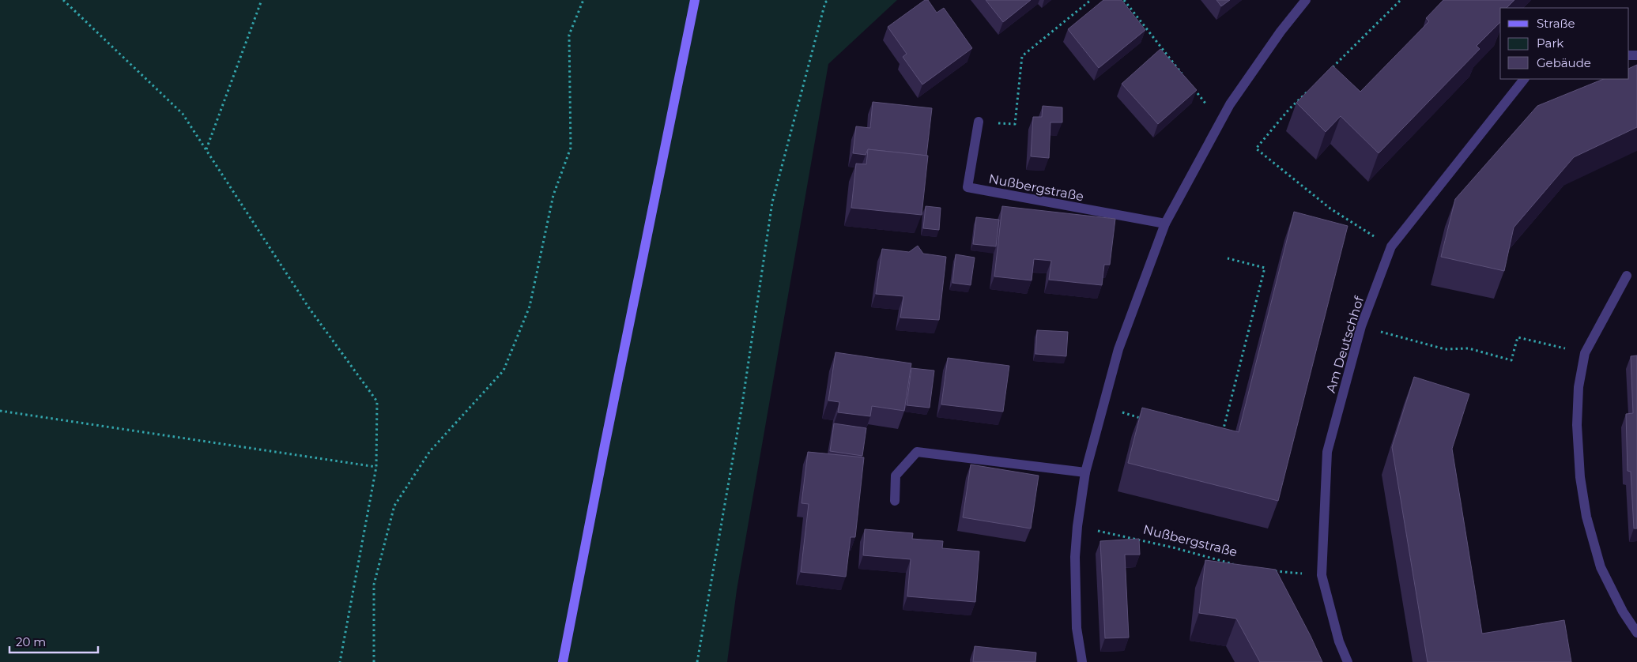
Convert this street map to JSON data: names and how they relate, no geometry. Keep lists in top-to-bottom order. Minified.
{"streets":{"street":["Nußbergstraße","Am Deutschhof"]},"legend":["Straße","Park","Gebäude"],"scale_bar":"20 m"}
